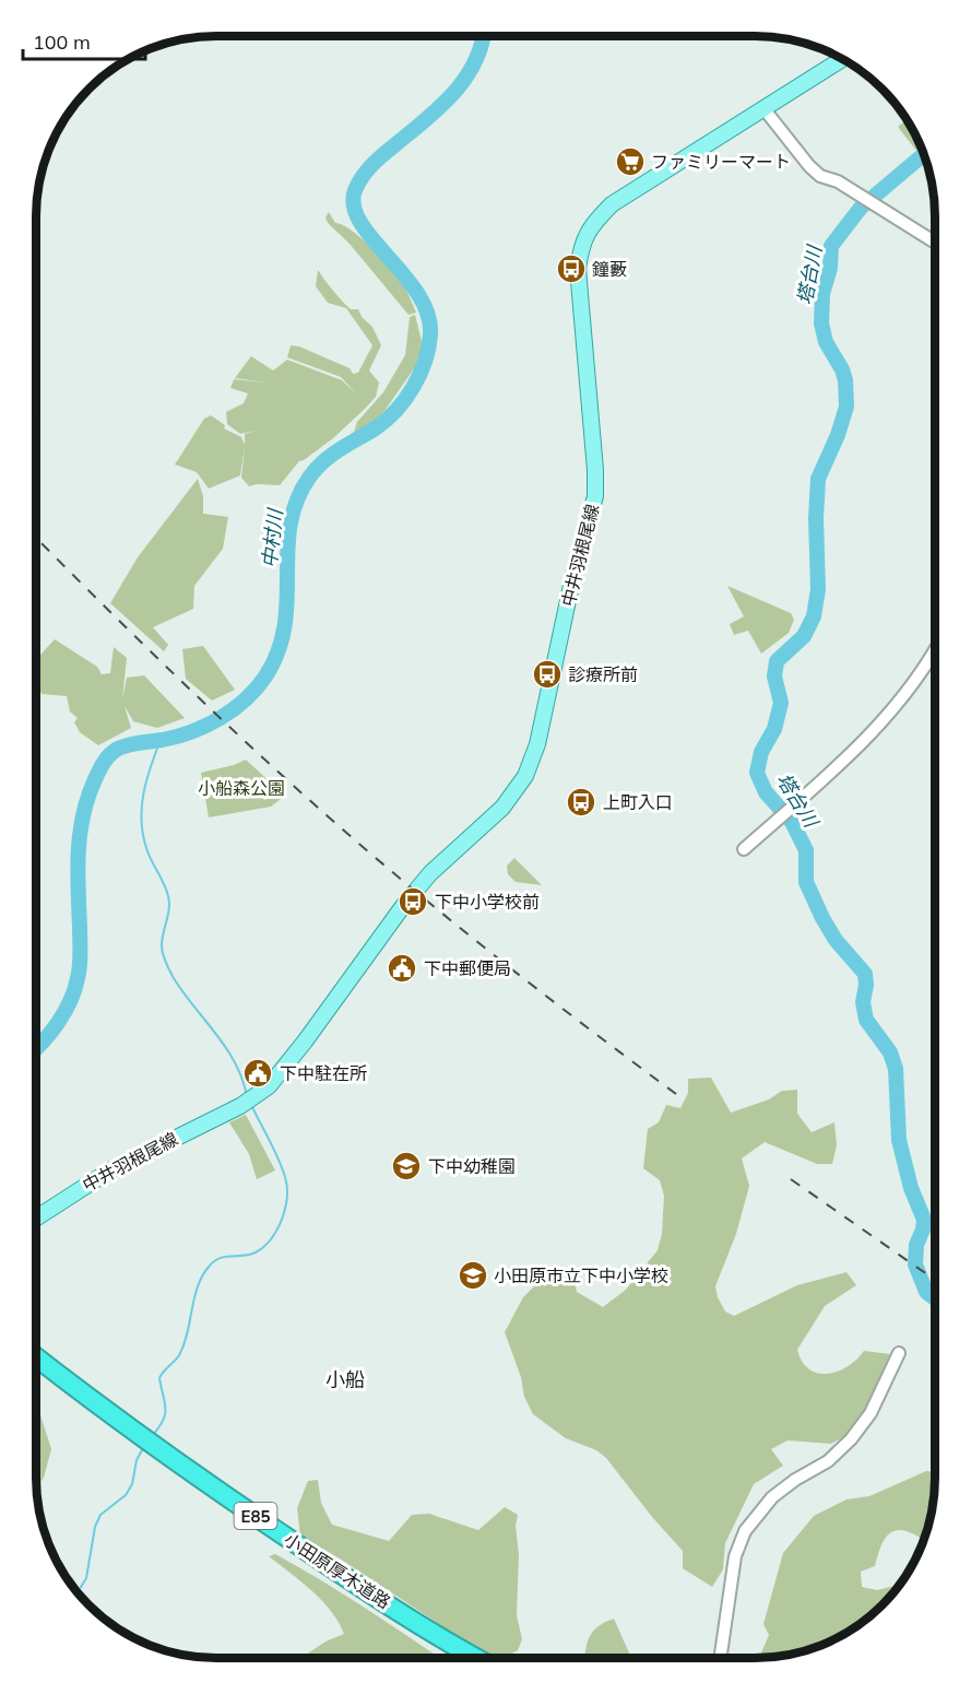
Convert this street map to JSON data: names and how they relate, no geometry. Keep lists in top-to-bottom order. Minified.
{"streets":{"highway":["E85","小田原厚木道路"],"main road":["中井羽根尾線"]},"districts":["小船"],"water":["塔台川","中村川"],"parks":["小船森公園"],"places":{"supermarket":["ファミリーマート"],"bus stop":["鐘藪","診療所前","上町入口","下中小学校前"],"public building":["下中郵便局","下中駐在所"],"school or university":["下中幼稚園","小田原市立下中小学校"]},"scale_bar":"100 m"}
